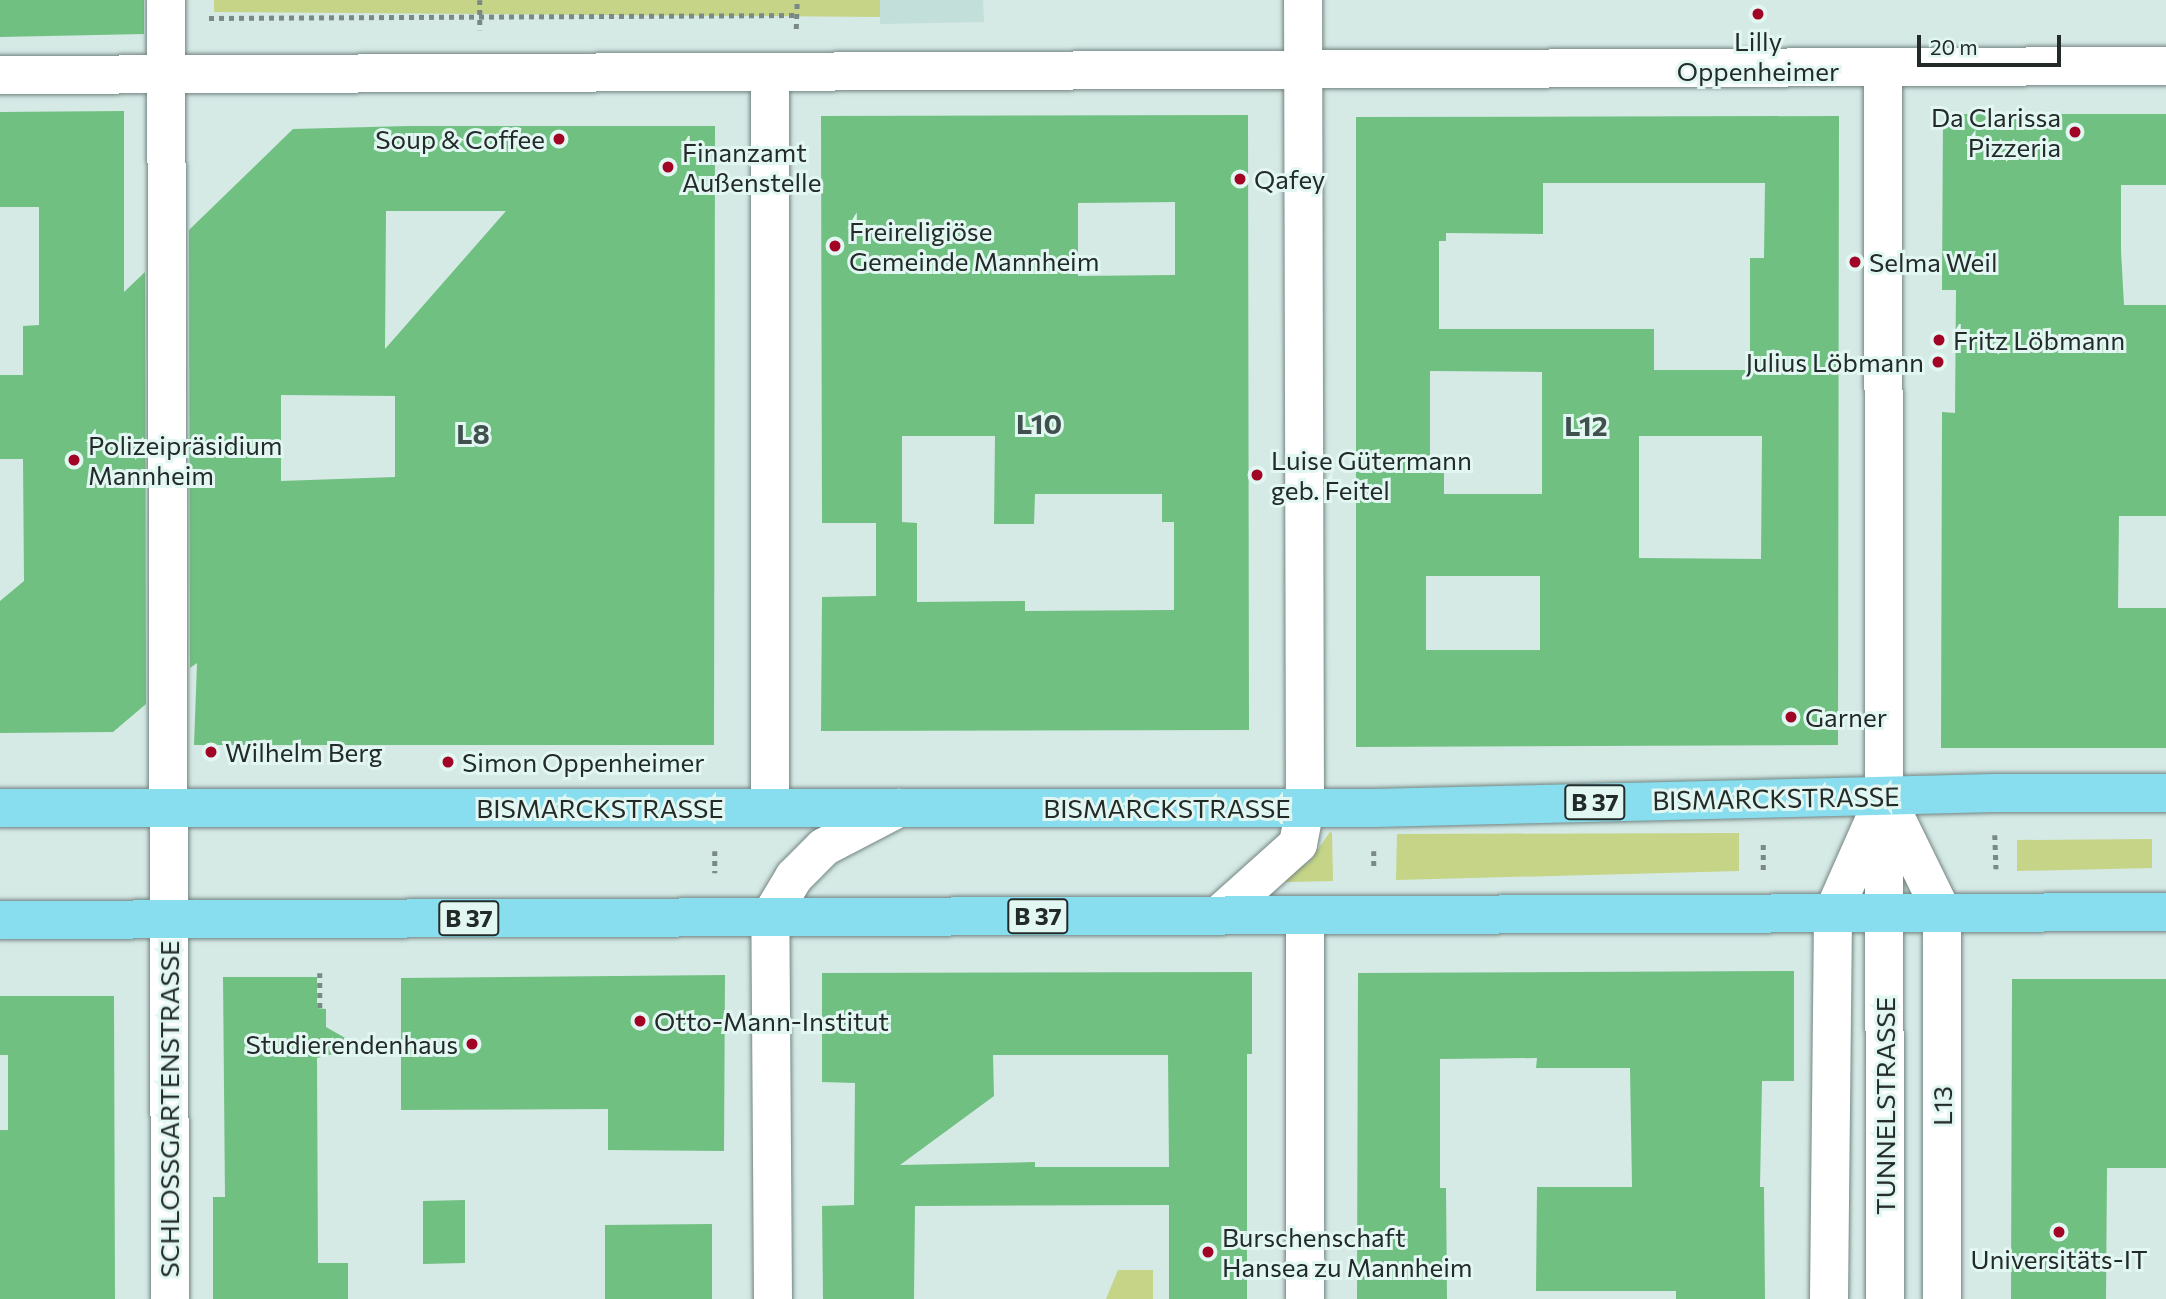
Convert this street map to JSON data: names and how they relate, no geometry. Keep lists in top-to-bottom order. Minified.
{"streets":{"main road":["BISMARCKSTRASSE","B 37"],"street":["TUNNELSTRASSE","L13","SCHLOSSGARTENSTRASSE"]},"crossings":[["BISMARCKSTRASSE","TUNNELSTRASSE"],["B 37","TUNNELSTRASSE"],["B 37","L13"],["B 37","SCHLOSSGARTENSTRASSE"]],"districts":["L10","L12","L8"],"places":["Lilly Oppenheimer","Da Clarissa Pizzeria","Soup & Coffee","Finanzamt Außenstelle","Qafey","Freireligiöse Gemeinde Mannheim","Selma Weil","Fritz Löbmann","Julius Löbmann","Polizeipräsidium Mannheim","Luise Gütermann geb. Feitel","Garner","Wilhelm Berg","Simon Oppenheimer","Otto-Mann-Institut","Studierendenhaus","Universitäts-IT","Burschenschaft Hansea zu Mannheim"],"scale_bar":"20 m"}
